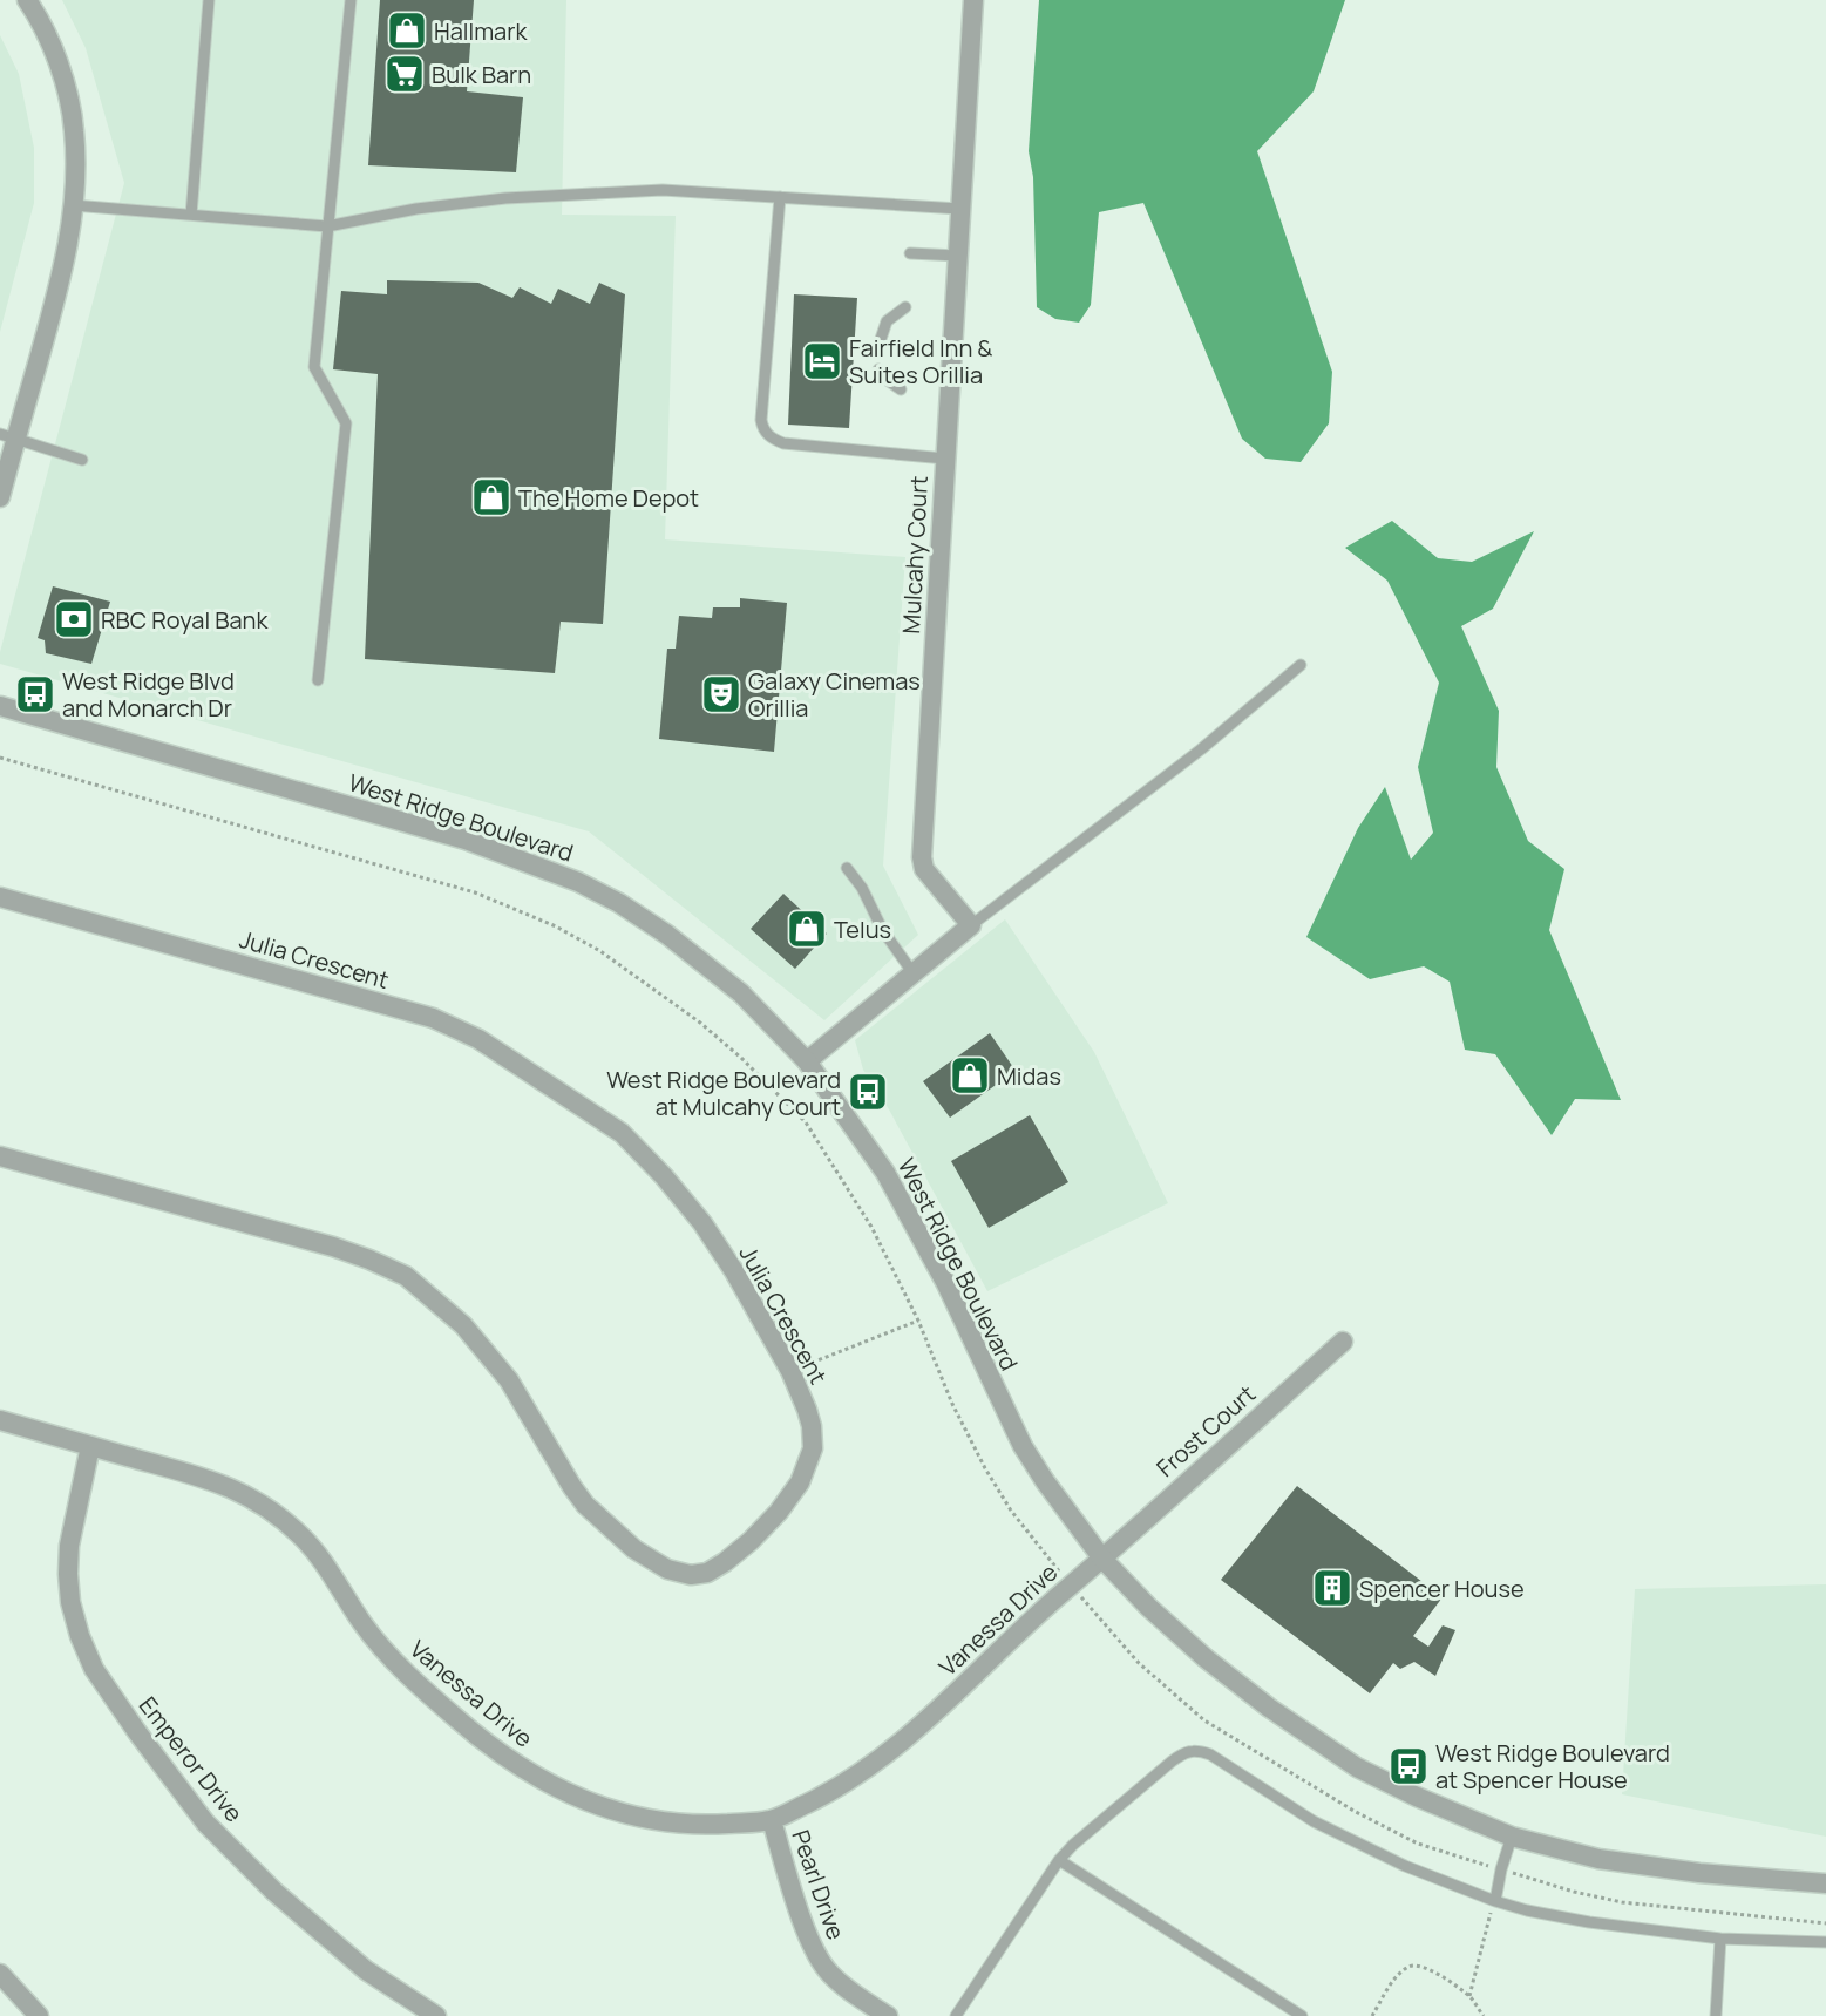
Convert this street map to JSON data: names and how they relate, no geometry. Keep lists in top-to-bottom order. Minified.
{"streets":{"street":["Mulcahy Court","West Ridge Boulevard","Julia Crescent","Frost Court","Vanessa Drive","Emperor Drive","Pearl Drive"]},"crossings":[["West Ridge Boulevard","Frost Court"],["West Ridge Boulevard","Vanessa Drive"],["Frost Court","Vanessa Drive"],["Vanessa Drive","Emperor Drive"],["Vanessa Drive","Pearl Drive"]],"places":{"shop":["Hallmark","The Home Depot","Telus","Midas"],"supermarket":["Bulk Barn"],"hotel":["Fairfield Inn & Suites Orillia"],"bank":["RBC Royal Bank"],"bus stop":["West Ridge Blvd and Monarch Dr","West Ridge Boulevard at Mulcahy Court","West Ridge Boulevard at Spencer House"],"theatre":["Galaxy Cinemas Orillia"],"building":["Spencer House"]}}
